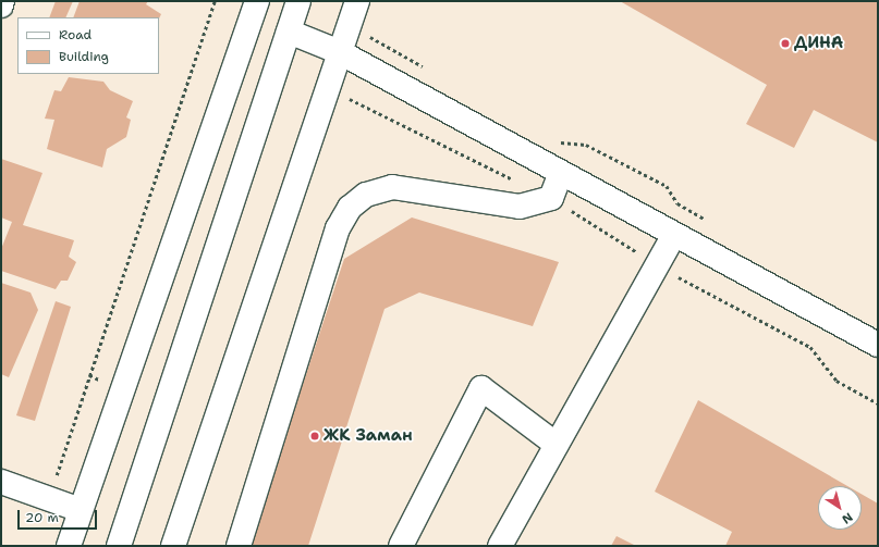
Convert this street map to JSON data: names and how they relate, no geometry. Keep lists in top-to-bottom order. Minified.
{"places":["ДИНА","ЖК Заман"],"legend":["Road","Building"],"scale_bar":"20 m","north":"bottom right"}
